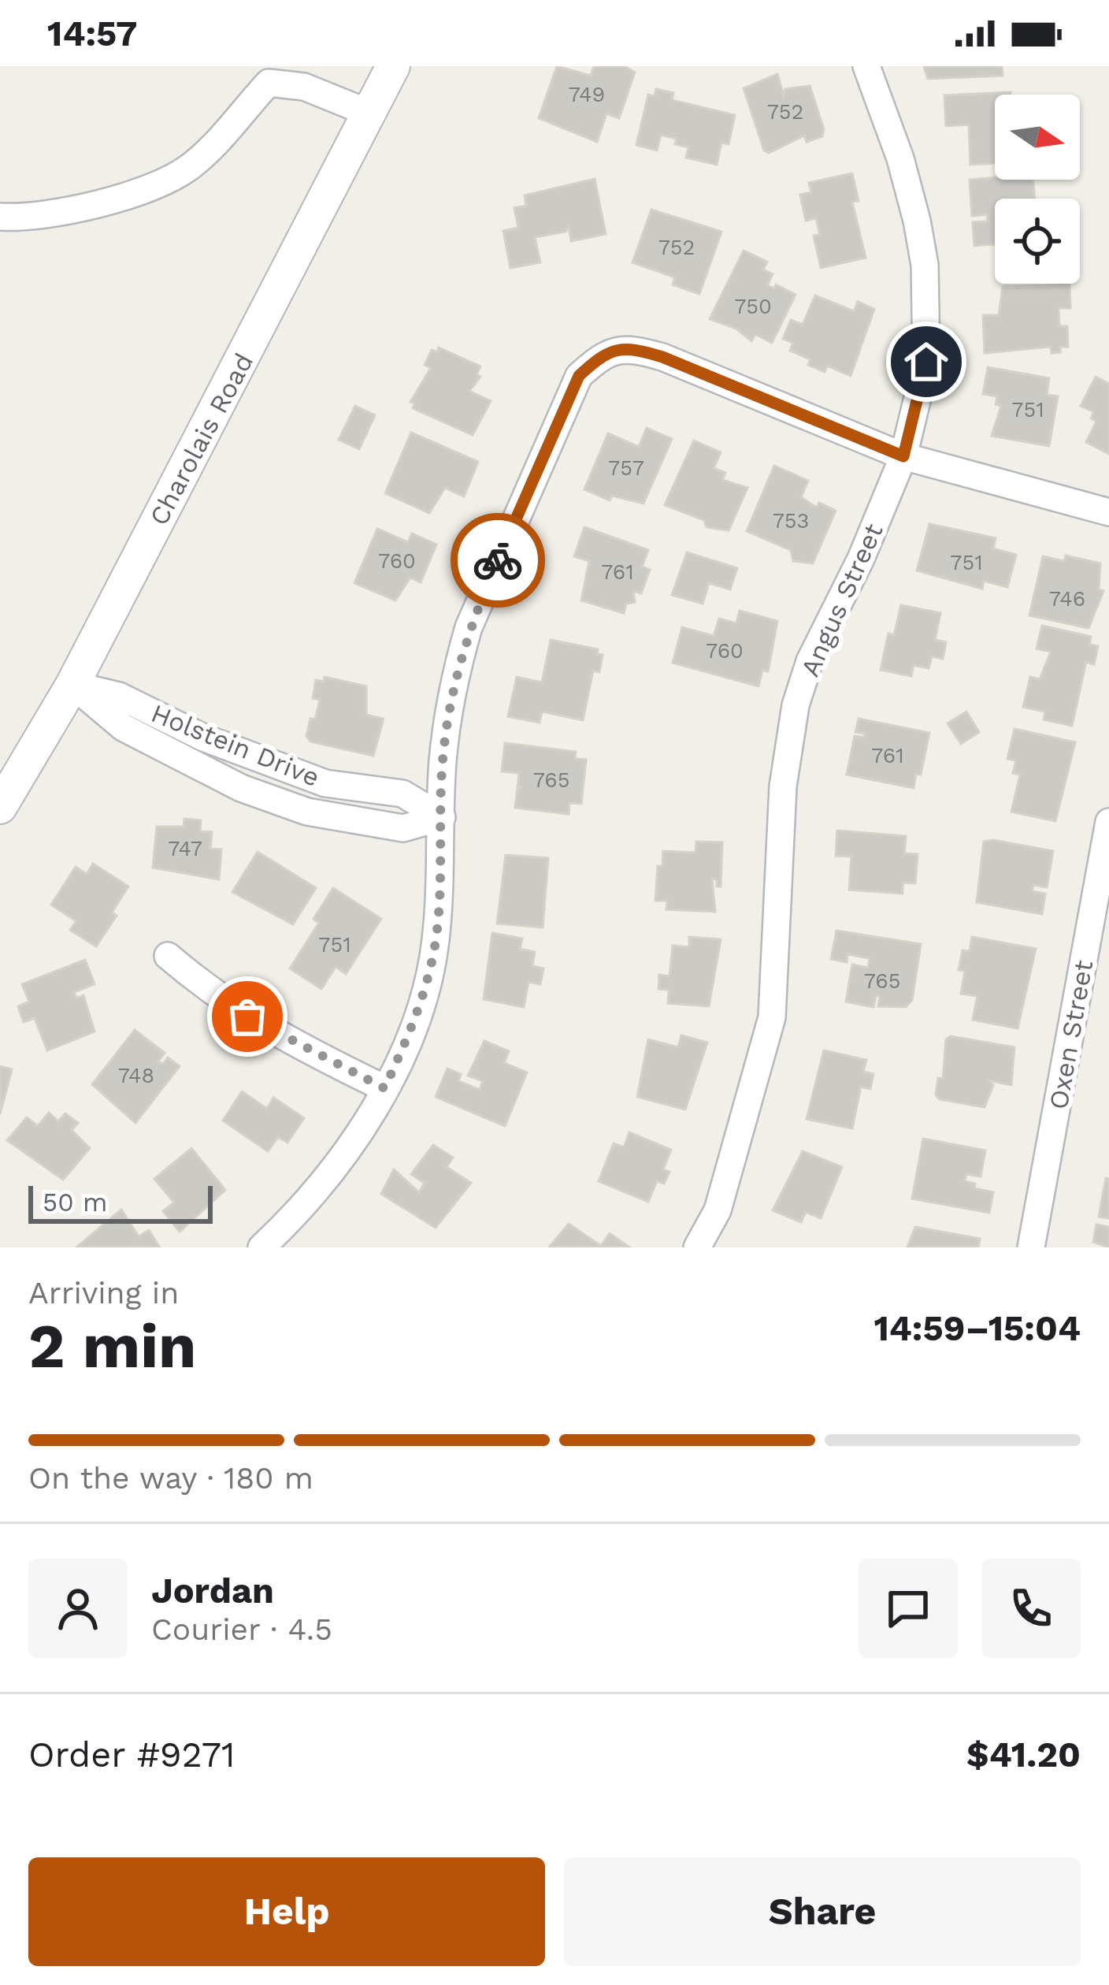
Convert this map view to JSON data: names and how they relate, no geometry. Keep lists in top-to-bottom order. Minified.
{"streets":{"street":["Charolais Road","Angus Street","Holstein Drive","Oxen Street"]},"crossings":[["Charolais Road","Holstein Drive"]],"house_numbers":["749","752","752","750","751","757","753","760","751","761","746","760","761","765","747","751","765","748"],"scale_bar":"50 m","north":"right","page":{"status":"14:57","scale":"50 m","heading":["2 min","Arriving in","14:59–15:04"],"panel":["Jordan","Courier · 4.5","Order #9271","$41.20"],"bar":"On the way · 180 m","buttons":["Help","Share"]}}
